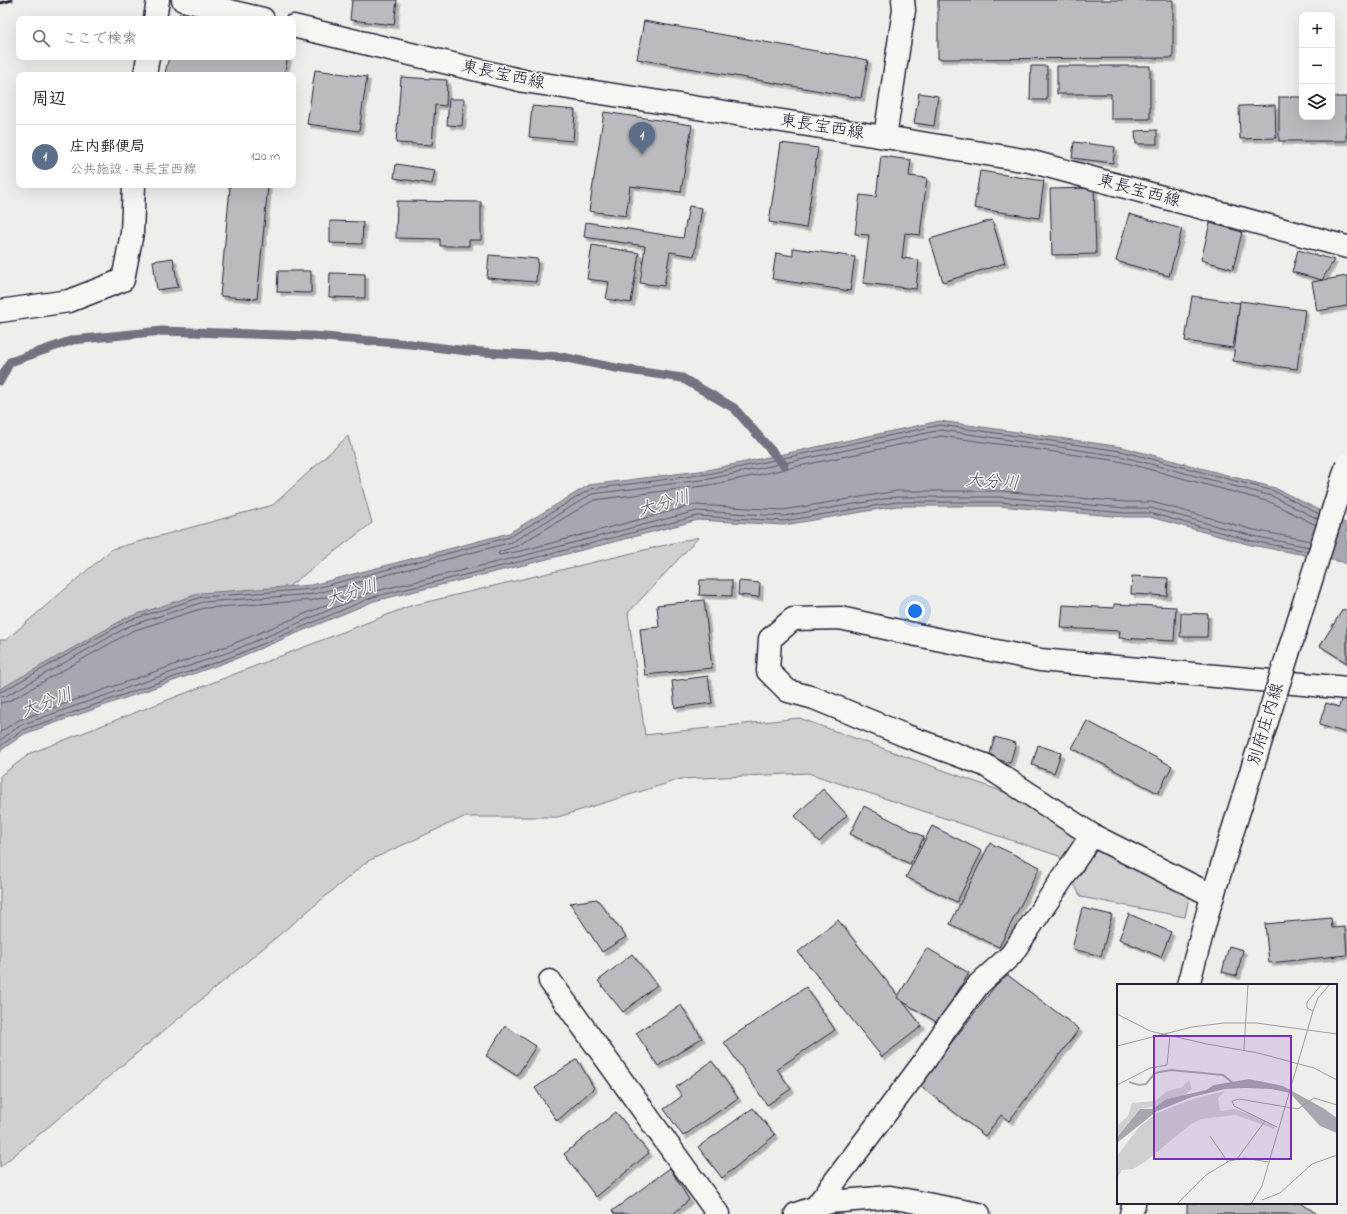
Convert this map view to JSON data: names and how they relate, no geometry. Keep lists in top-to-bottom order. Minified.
{"streets":{"street":["東長宝西線","別府庄内線"]},"water":["大分川"],"page":{"map_buttons":["+","−"],"search":"ここで検索","heading":"周辺","pins":"1","list":[{"mark":"1","name":"庄内郵便局","note":"公共施設 · 東長宝西線","value":"120 m"}]}}
